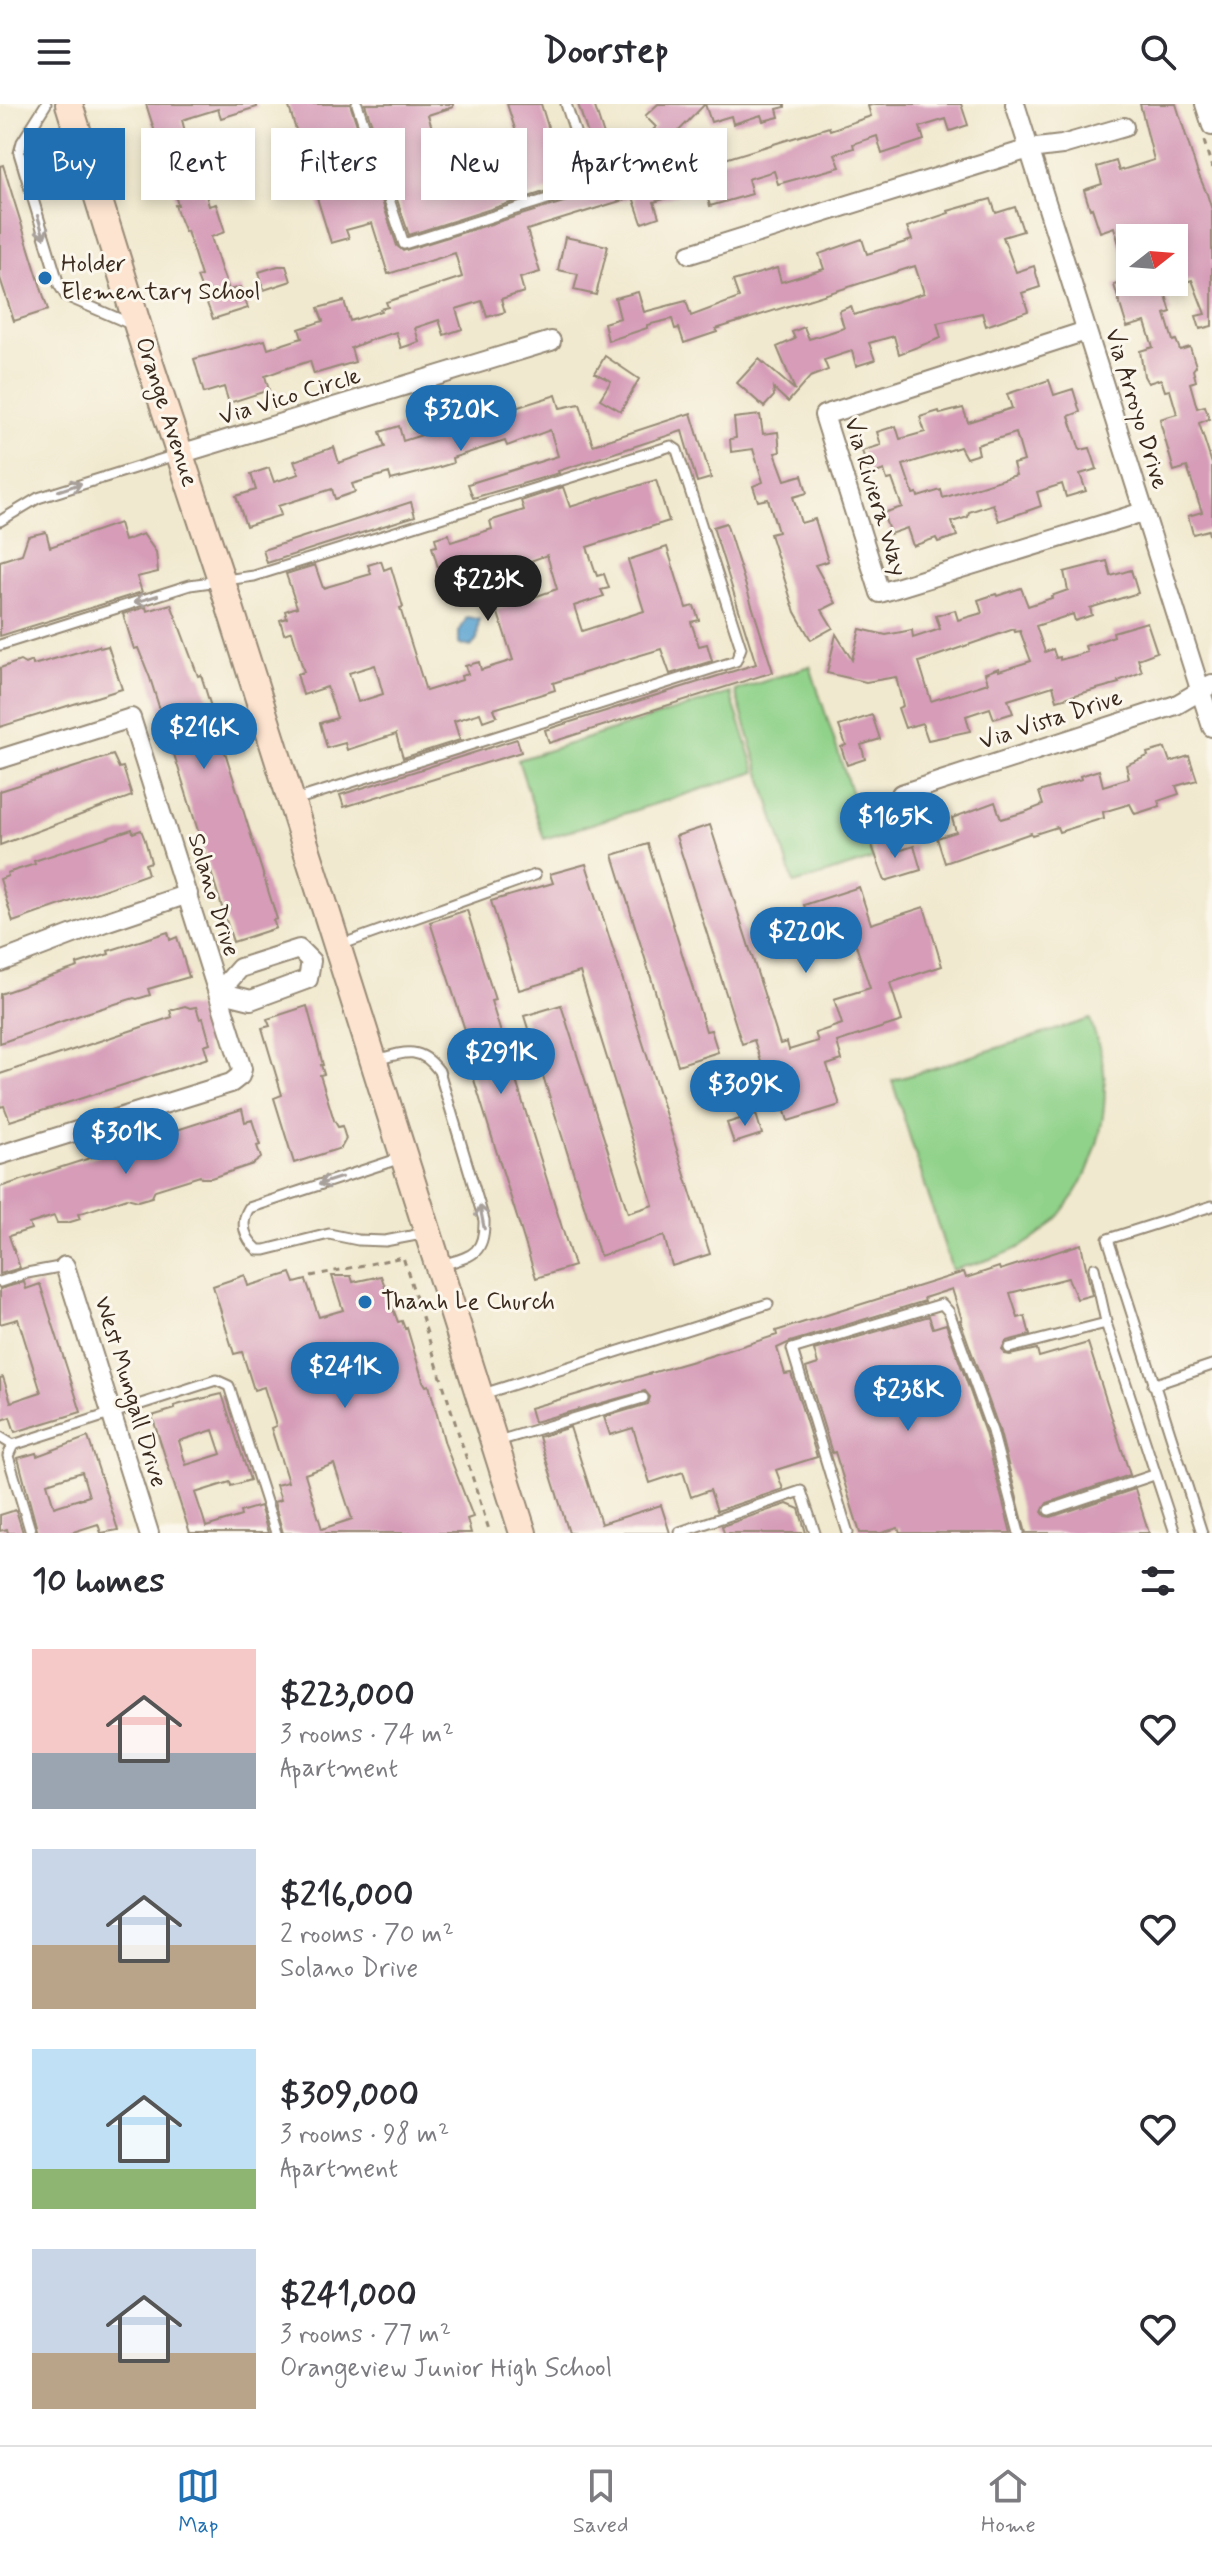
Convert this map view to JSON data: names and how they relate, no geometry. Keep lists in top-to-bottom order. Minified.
{"streets":{"main road":["Orange Avenue"],"street":["Via Vico Circle","Via Arroyo Drive","Via Riviera Way","Via Vista Drive","Solano Drive","West Mungall Drive"]},"crossings":[["Via Vico Circle","Orange Avenue"],["Via Arroyo Drive","Via Riviera Way"],["Via Arroyo Drive","Via Vista Drive"]],"places":["Holder Elementary School","Thanh Le Church"],"north":"right","page":{"header":"Doorstep","chip":["Buy","Rent","Filters","New","Apartment"],"price":["$320K","$223K","$216K","$165K","$220K","$291K","$309K","$301K","$241K","$238K"],"heading":"10 homes","list":[{"name":"$223,000","note":"3 rooms · 74 m² · Apartment"},{"name":"$216,000","note":"2 rooms · 70 m² · Solano Drive"},{"name":"$309,000","note":"3 rooms · 98 m² · Apartment"},{"name":"$241,000","note":"3 rooms · 77 m² · Orangeview Junior High School"}],"tabs":["Map","Saved","Home"]}}
